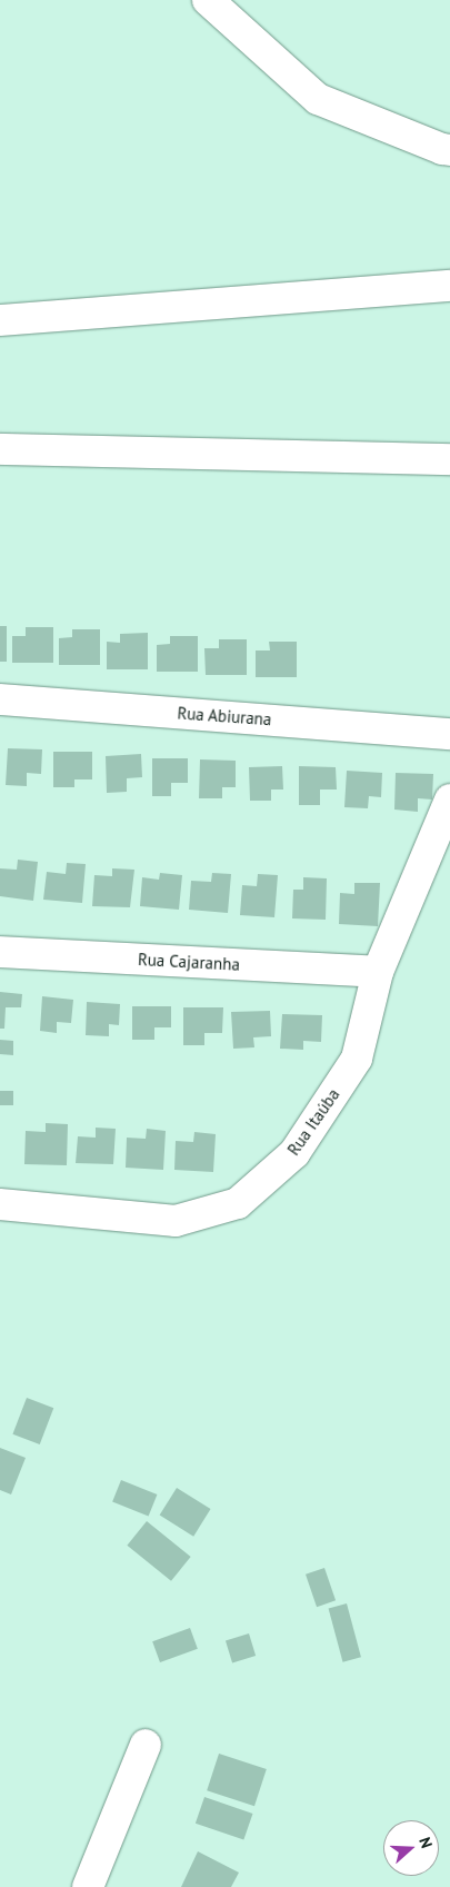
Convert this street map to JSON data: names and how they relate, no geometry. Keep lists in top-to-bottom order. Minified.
{"streets":{"street":["Rua Abiurana","Rua Cajaranha","Rua Itaúba"]},"crossings":[["Rua Cajaranha","Rua Itaúba"]],"north":"right"}
